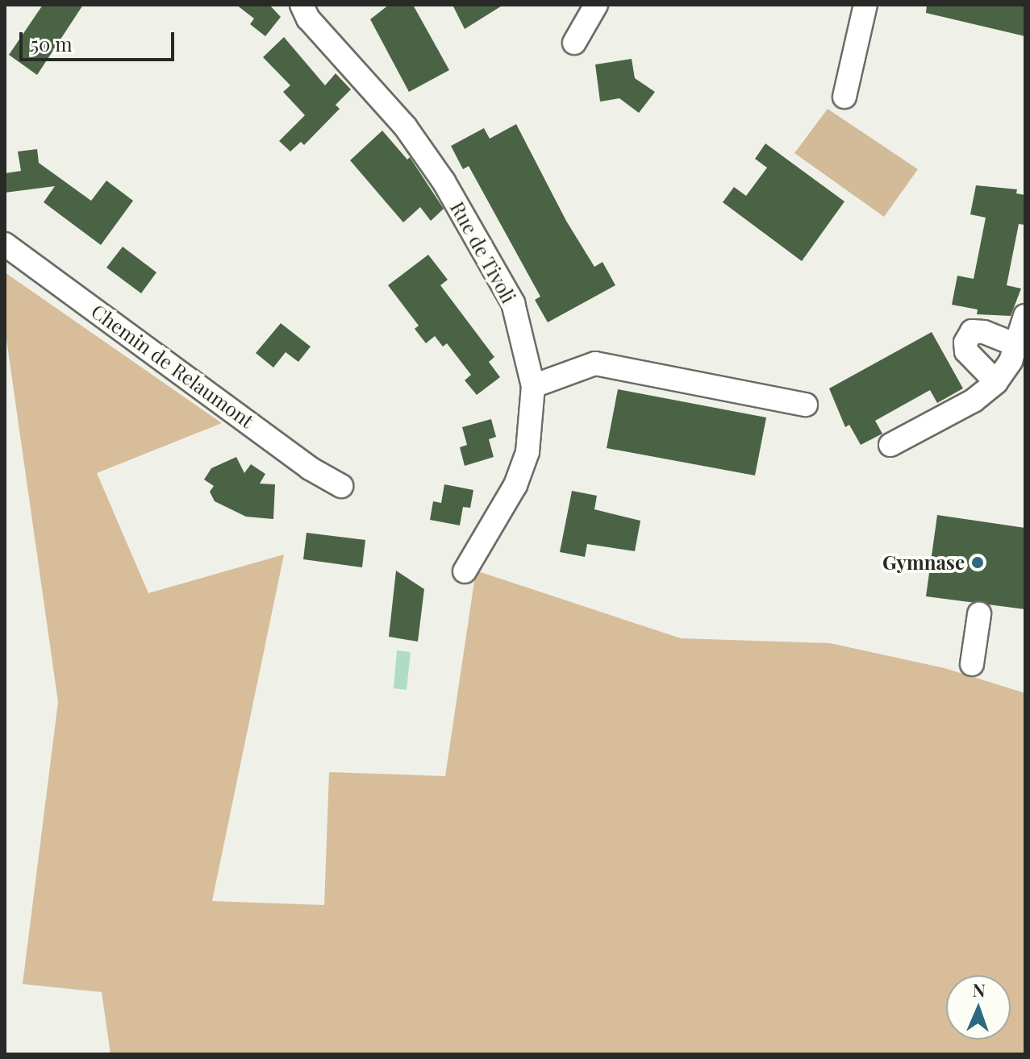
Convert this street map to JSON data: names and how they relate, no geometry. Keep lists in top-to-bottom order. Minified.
{"streets":{"street":["Rue de Tivoli","Chemin de Relaumont"]},"places":["Gymnase"],"scale_bar":"50 m","north":"top"}
